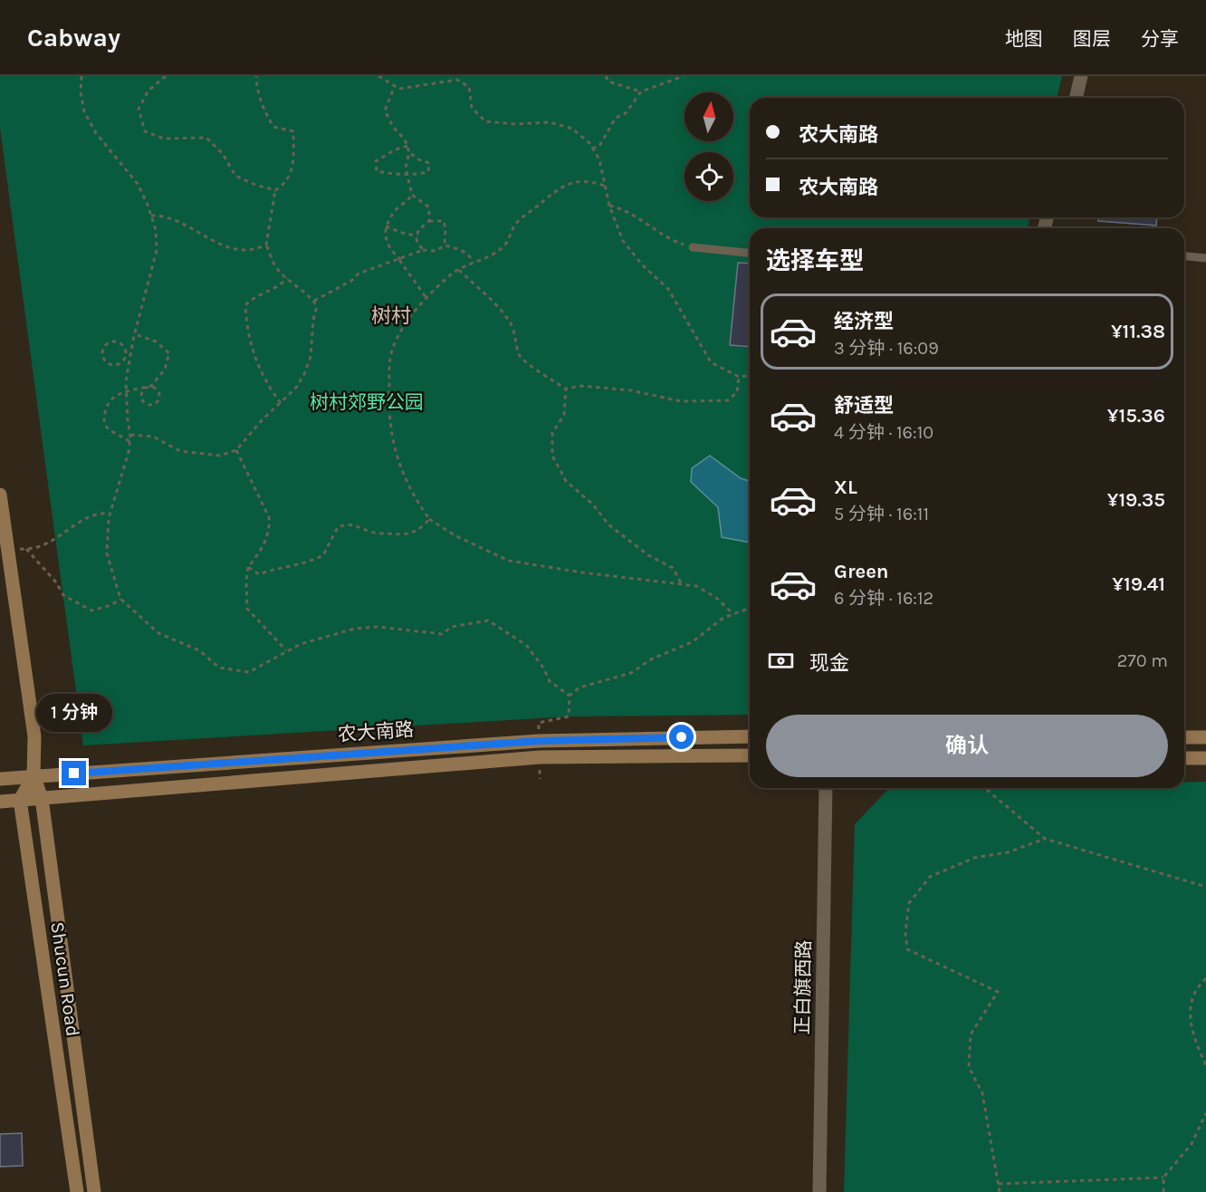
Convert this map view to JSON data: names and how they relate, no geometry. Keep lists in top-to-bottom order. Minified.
{"streets":{"main road":["农大南路","Shucun Road"],"street":["正白旗西路"]},"crossings":[["农大南路","Shucun Road"]],"districts":["树村"],"parks":["树村郊野公园"],"north":"top","page":{"header":"Cabway","nav":["地图","图层","分享"],"banner":["农大南路","农大南路"],"heading":"选择车型","list":[{"name":"经济型","note":"3 分钟 · 16:09","value":"¥11.38"},{"name":"舒适型","note":"4 分钟 · 16:10","value":"¥15.36"},{"name":"XL","note":"5 分钟 · 16:11","value":"¥19.35"},{"name":"Green","note":"6 分钟 · 16:12","value":"¥19.41"}],"pay":["现金","270 m"],"bubble":"1 分钟","buttons":"确认"}}
